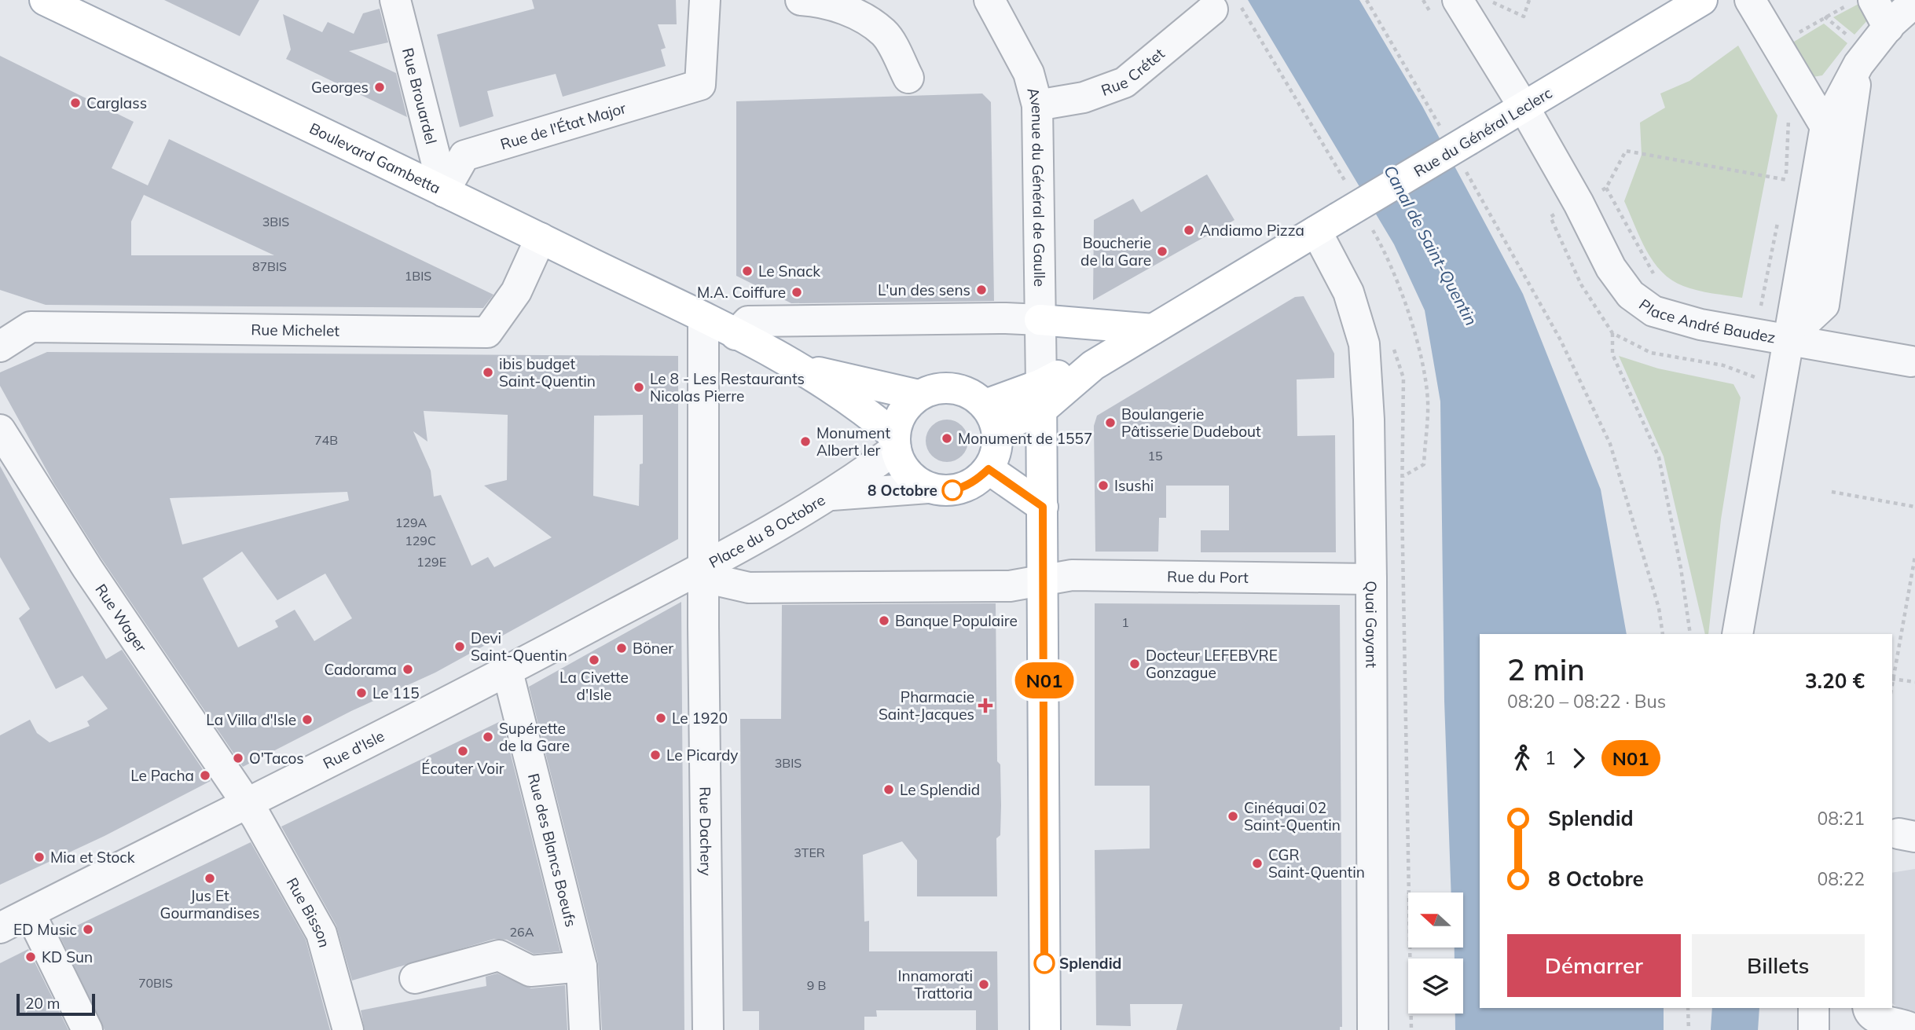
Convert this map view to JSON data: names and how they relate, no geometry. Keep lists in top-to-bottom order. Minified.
{"streets":{"main road":["Rue du Général Leclerc","Boulevard Gambetta","Place du 8 Octobre"],"street":["Rue Crétet","Rue Brouardel","Rue de l'État Major","Avenue du Général de Gaulle","Place André Baudez","Rue Michelet","Rue du Port","Rue Wager","Quai Gayant","Rue d'Isle","Rue Dachery","Rue des Blancs Boeufs","Rue Bisson"]},"crossings":[["Rue Crétet","Avenue du Général de Gaulle"],["Rue Brouardel","Rue de l'État Major"],["Rue Brouardel","Boulevard Gambetta"],["Rue de l'État Major","Boulevard Gambetta"],["Rue du Général Leclerc","Avenue du Général de Gaulle"],["Rue du Général Leclerc","Place André Baudez"],["Rue du Général Leclerc","Place du 8 Octobre"],["Rue du Général Leclerc","Quai Gayant"],["Boulevard Gambetta","Rue Michelet"],["Boulevard Gambetta","Rue Dachery"],["Place du 8 Octobre","Rue du Port"],["Place du 8 Octobre","Rue d'Isle"],["Place du 8 Octobre","Rue Dachery"],["Rue du Port","Quai Gayant"],["Rue du Port","Rue d'Isle"],["Rue du Port","Rue Dachery"],["Rue Wager","Rue d'Isle"],["Rue Wager","Rue Bisson"],["Rue d'Isle","Rue Dachery"],["Rue d'Isle","Rue des Blancs Boeufs"],["Rue d'Isle","Rue Bisson"]],"water":["Canal de Saint-Quentin"],"places":{"other":["Georges","Carglass","Andiamo Pizza","Boucherie de la Gare","Le Snack","L'un des sens","M.A. Coiffure","ibis budget Saint-Quentin","Le 8 - Les Restaurants Nicolas Pierre","Boulangerie Pâtisserie Dudebout","Monument de 1557","Monument Albert Ier","Isushi","8 Octobre","Banque Populaire","Devi Saint-Quentin","Böner","La Civette d'Isle","Docteur LEFEBVRE Gonzague","Cadorama","Le 115","Le 1920","La Villa d'Isle","Supérette de la Gare","Écouter Voir","Le Picardy","O'Tacos","Le Pacha","Le Splendid","Cinéquai 02 Saint-Quentin","Mia et Stock","CGR Saint-Quentin","Jus Et Gourmandises","ED Music","KD Sun","Splendid","Innamorati Trattoria"],"health":["Pharmacie Saint-Jacques"]},"lines":["bus line N01"],"house_numbers":["3BIS","87BIS","1BIS","74B","15","129A","129C","129E","1","3BIS","3TER","26A","70BIS","9 B"],"scale_bar":"20 m","north":"left","page":{"on_map":"N01","heading":["2 min","08:20 – 08:22 · Bus","3.20 €"],"legs":["1","N01"],"list":[{"name":"Splendid","value":"08:21"},{"name":"8 Octobre","value":"08:22"}],"buttons":["Démarrer","Billets"],"scale":"20 m"}}
